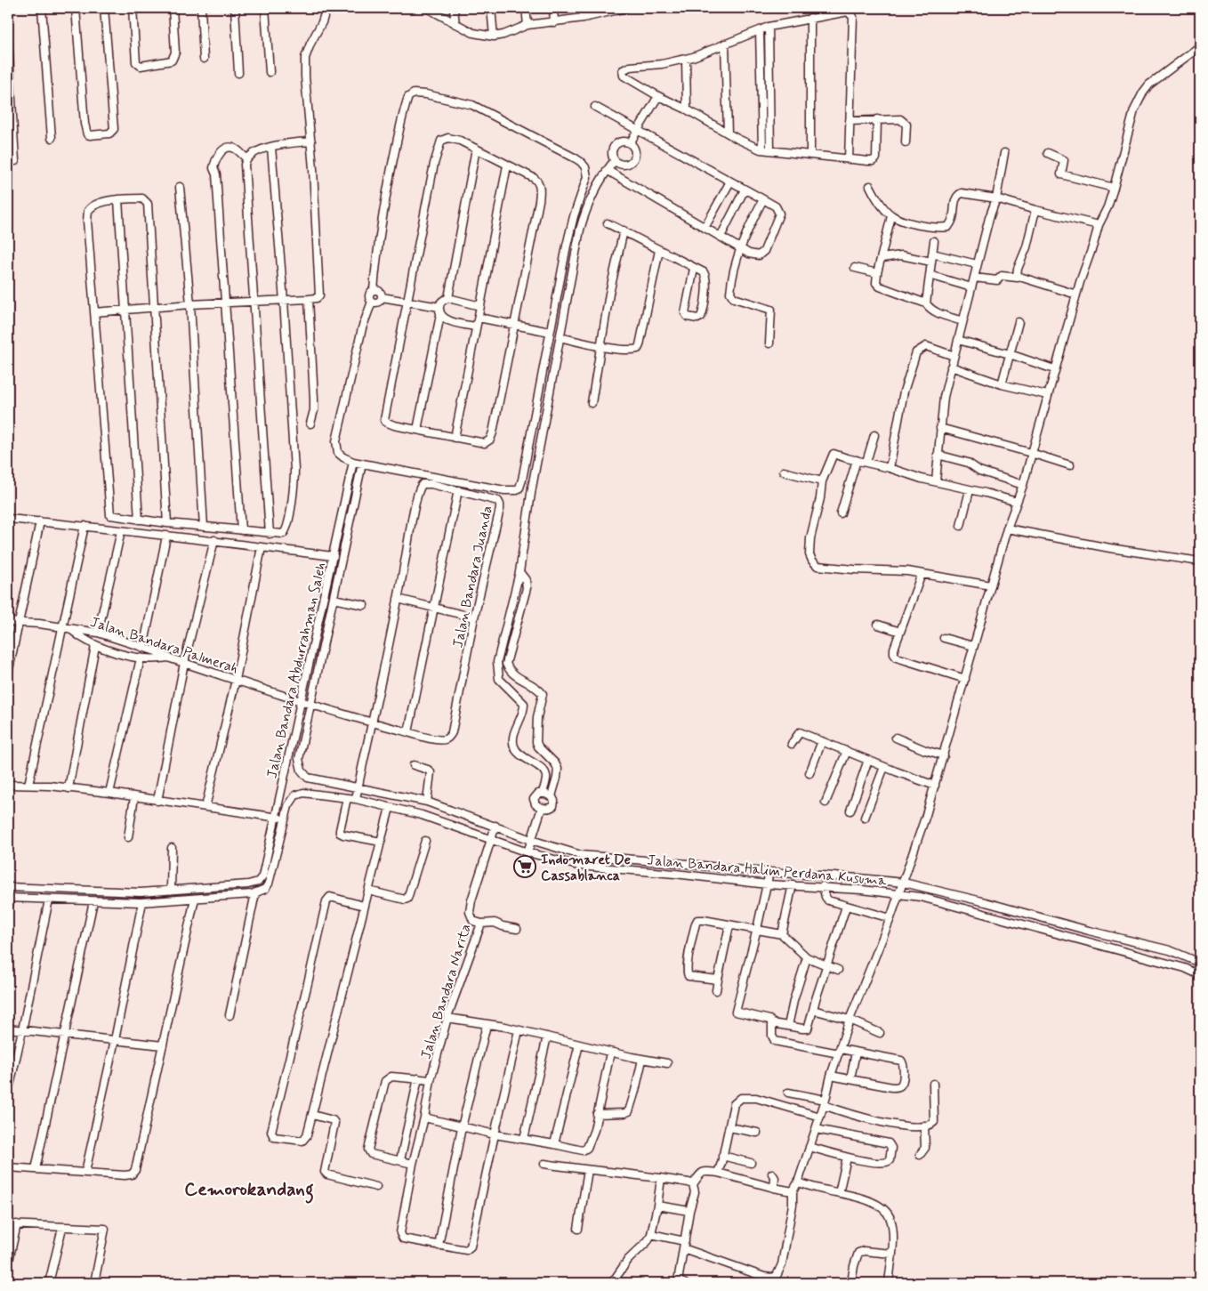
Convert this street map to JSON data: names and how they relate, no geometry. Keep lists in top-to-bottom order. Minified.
{"streets":{"street":["Jalan Bandara Juanda","Jalan Bandara Palmerah","Jalan Bandara Abdurrahman Saleh","Jalan Bandara Halim Perdana Kusuma","Jalan Bandara Narita"]},"crossings":[["Jalan Bandara Juanda","Jalan Bandara Palmerah"],["Jalan Bandara Juanda","Jalan Bandara Abdurrahman Saleh"],["Jalan Bandara Juanda","Jalan Bandara Halim Perdana Kusuma"],["Jalan Bandara Palmerah","Jalan Bandara Abdurrahman Saleh"],["Jalan Bandara Abdurrahman Saleh","Jalan Bandara Halim Perdana Kusuma"],["Jalan Bandara Halim Perdana Kusuma","Jalan Bandara Narita"]],"districts":["Cemorokandang"],"places":{"supermarket":["Indomaret De Cassablanca"]}}
